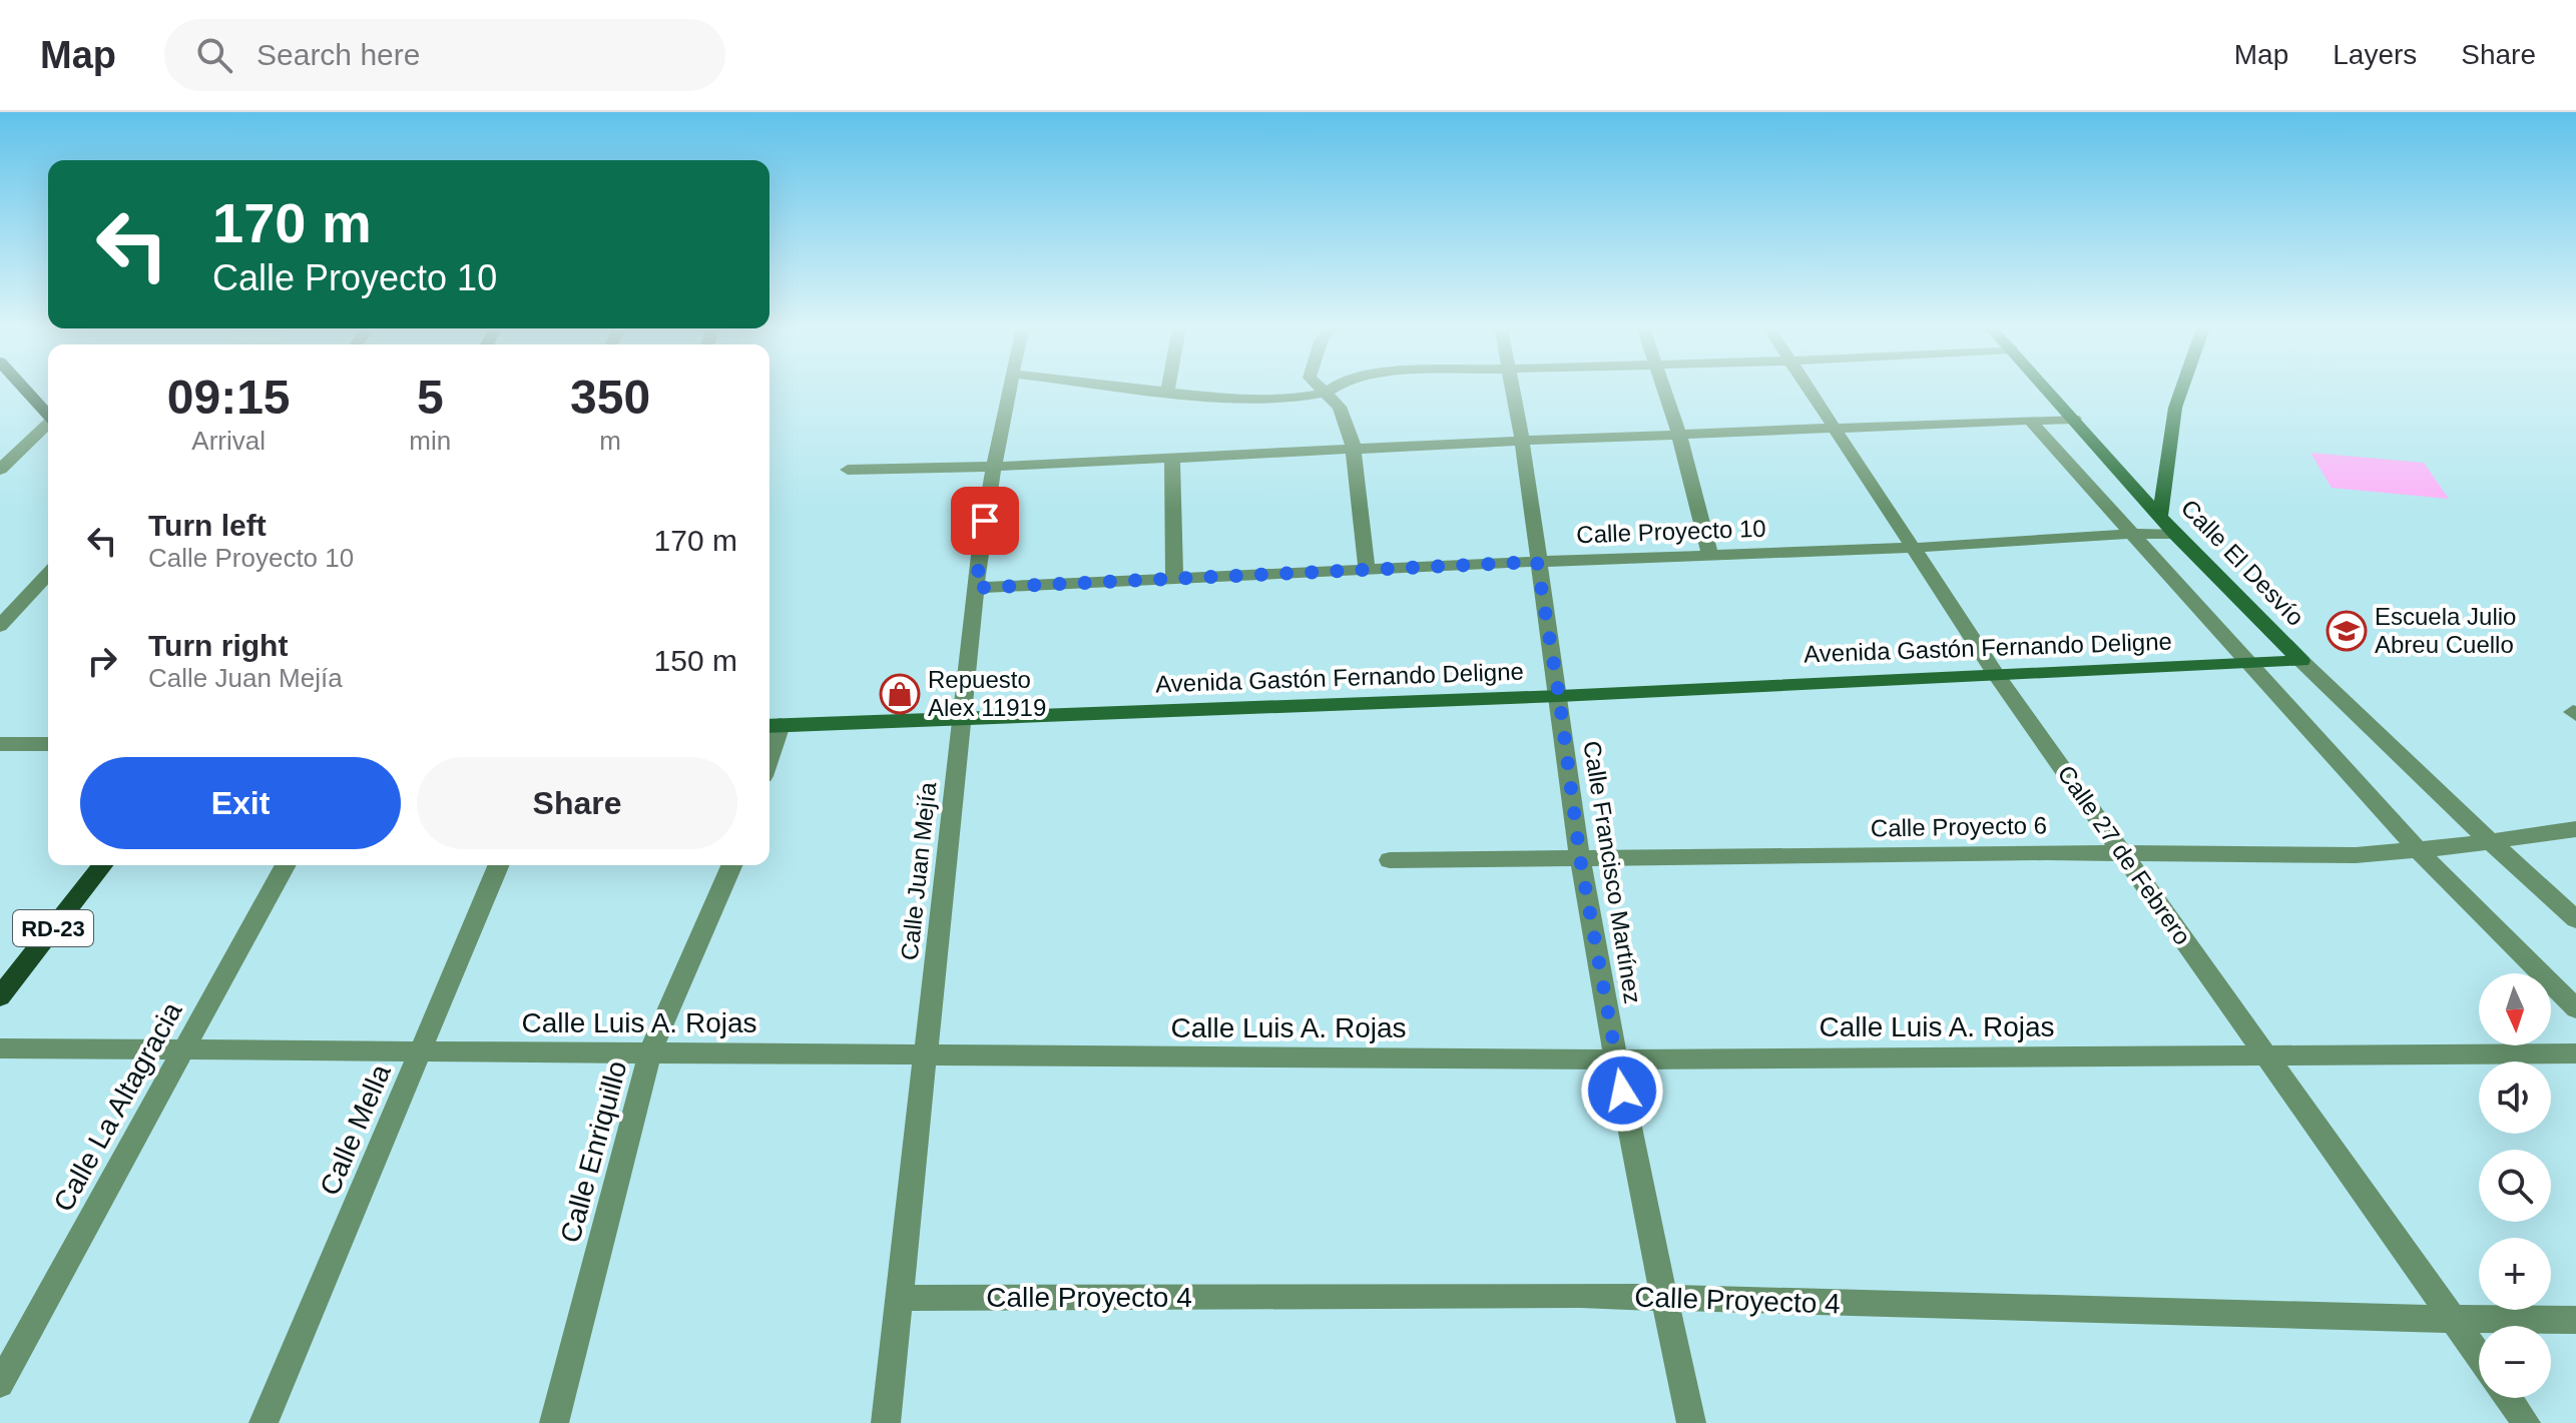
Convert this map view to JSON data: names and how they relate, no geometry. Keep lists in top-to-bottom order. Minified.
{"streets":{"main road":["RD-23"],"street":["Calle Proyecto 10","Calle El Desvío","Avenida Gastón Fernando Deligne","Calle Proyecto 6","Calle 27 de Febrero","Calle Juan Mejía","Calle Francisco Martínez","Calle Luis A. Rojas","Calle La Altagracia","Calle Mella","Calle Enriquillo","Calle Proyecto 4"]},"crossings":[["Calle Proyecto 10","Calle El Desvío"],["Calle Proyecto 10","Calle 27 de Febrero"],["Calle Proyecto 10","Calle Juan Mejía"],["Calle Proyecto 10","Calle Francisco Martínez"],["Calle El Desvío","Avenida Gastón Fernando Deligne"],["Calle El Desvío","Calle Proyecto 6"],["Avenida Gastón Fernando Deligne","Calle 27 de Febrero"],["Avenida Gastón Fernando Deligne","Calle Juan Mejía"],["Avenida Gastón Fernando Deligne","Calle Francisco Martínez"],["Calle Proyecto 6","Calle 27 de Febrero"],["Calle Proyecto 6","Calle Francisco Martínez"],["Calle 27 de Febrero","Calle Luis A. Rojas"],["Calle 27 de Febrero","Calle Proyecto 4"],["Calle Juan Mejía","Calle Luis A. Rojas"],["Calle Juan Mejía","Calle Proyecto 4"],["Calle Francisco Martínez","Calle Luis A. Rojas"],["Calle Francisco Martínez","Calle Proyecto 4"],["Calle Luis A. Rojas","Calle La Altagracia"],["Calle Luis A. Rojas","Calle Mella"],["Calle Luis A. Rojas","Calle Enriquillo"]],"places":{"school or university":["Escuela Julio Abreu Cuello"],"shop":["Repuesto Alex 11919"]},"north":"bottom","page":{"header":"Map","search":"Search here","nav":["Map","Layers","Share"],"turn":["170 m","Calle Proyecto 10"],"eta":["09:15","Arrival","5","min","350","m"],"list":[{"name":"Turn left","note":"Calle Proyecto 10","value":"170 m"},{"name":"Turn right","note":"Calle Juan Mejía","value":"150 m"}],"buttons":["Exit","Share"],"map_buttons":["+","−"]}}
